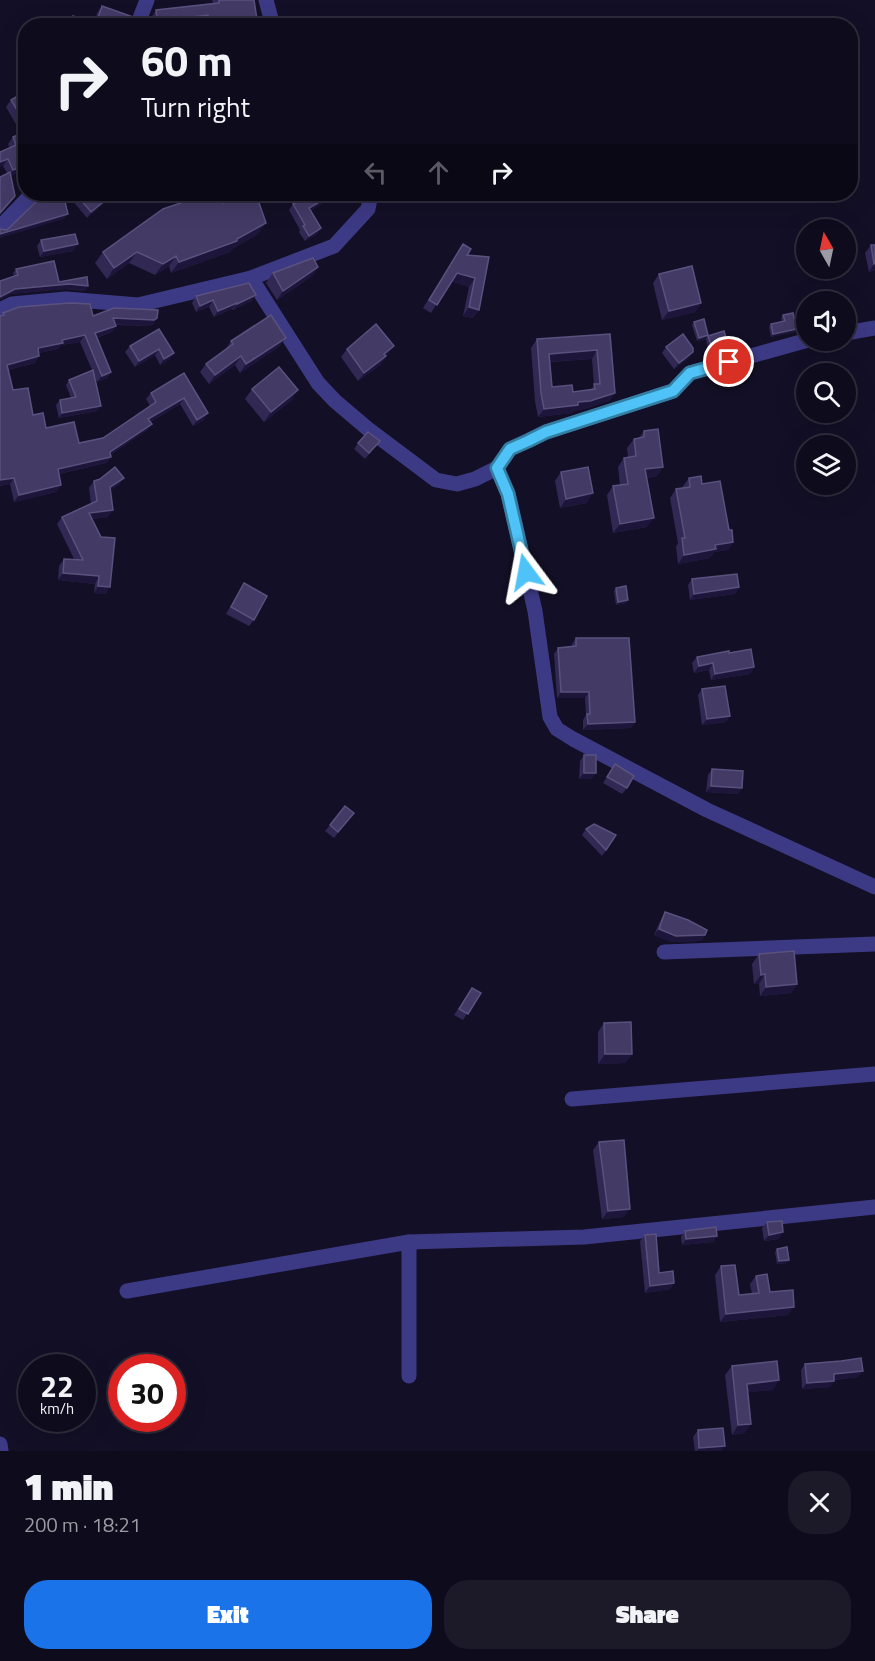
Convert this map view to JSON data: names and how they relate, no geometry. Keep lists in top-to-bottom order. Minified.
{"north":"top","page":{"turn":["60 m","Turn right"],"speed":"22 km/h","limit":"30","heading":["1 min","200 m · 18:21"],"buttons":["Exit","Share"]}}
